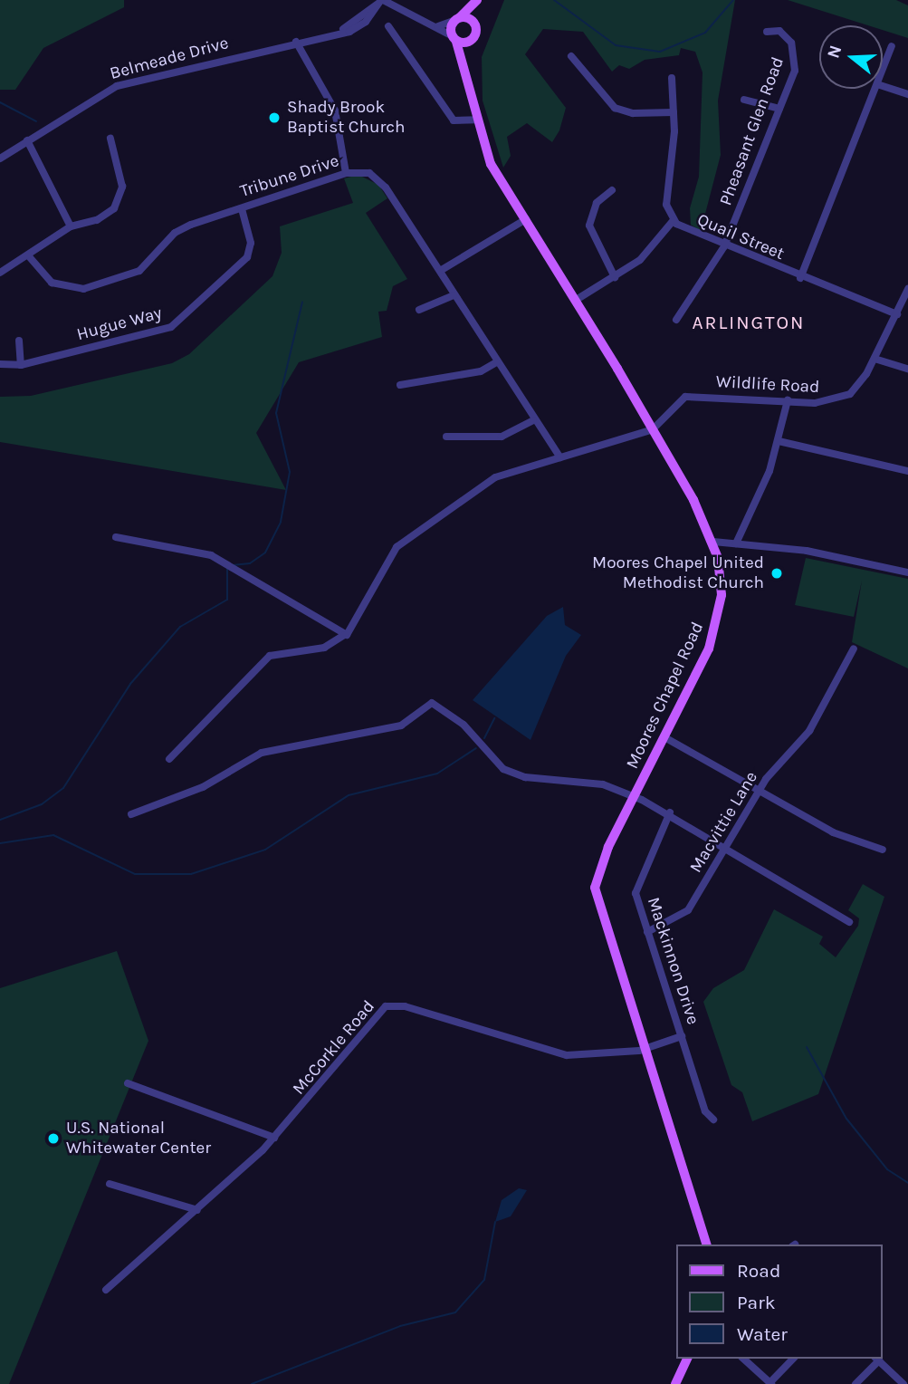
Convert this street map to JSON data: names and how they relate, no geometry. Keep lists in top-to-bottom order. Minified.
{"streets":{"main road":["Moores Chapel Road"],"street":["Belmeade Drive","Pheasant Glen Road","Tribune Drive","Quail Street","Hugue Way","Wildlife Road","Macvittie Lane","Mackinnon Drive","McCorkle Road"]},"crossings":[["Pheasant Glen Road","Quail Street"],["Tribune Drive","Hugue Way"],["Quail Street","Wildlife Road"],["Wildlife Road","Moores Chapel Road"],["Moores Chapel Road","McCorkle Road"],["Macvittie Lane","Mackinnon Drive"],["Mackinnon Drive","McCorkle Road"]],"districts":["ARLINGTON"],"places":["Shady Brook Baptist Church","Moores Chapel United Methodist Church","U.S. National Whitewater Center"],"legend":["Road","Park","Water"],"north":"left"}
